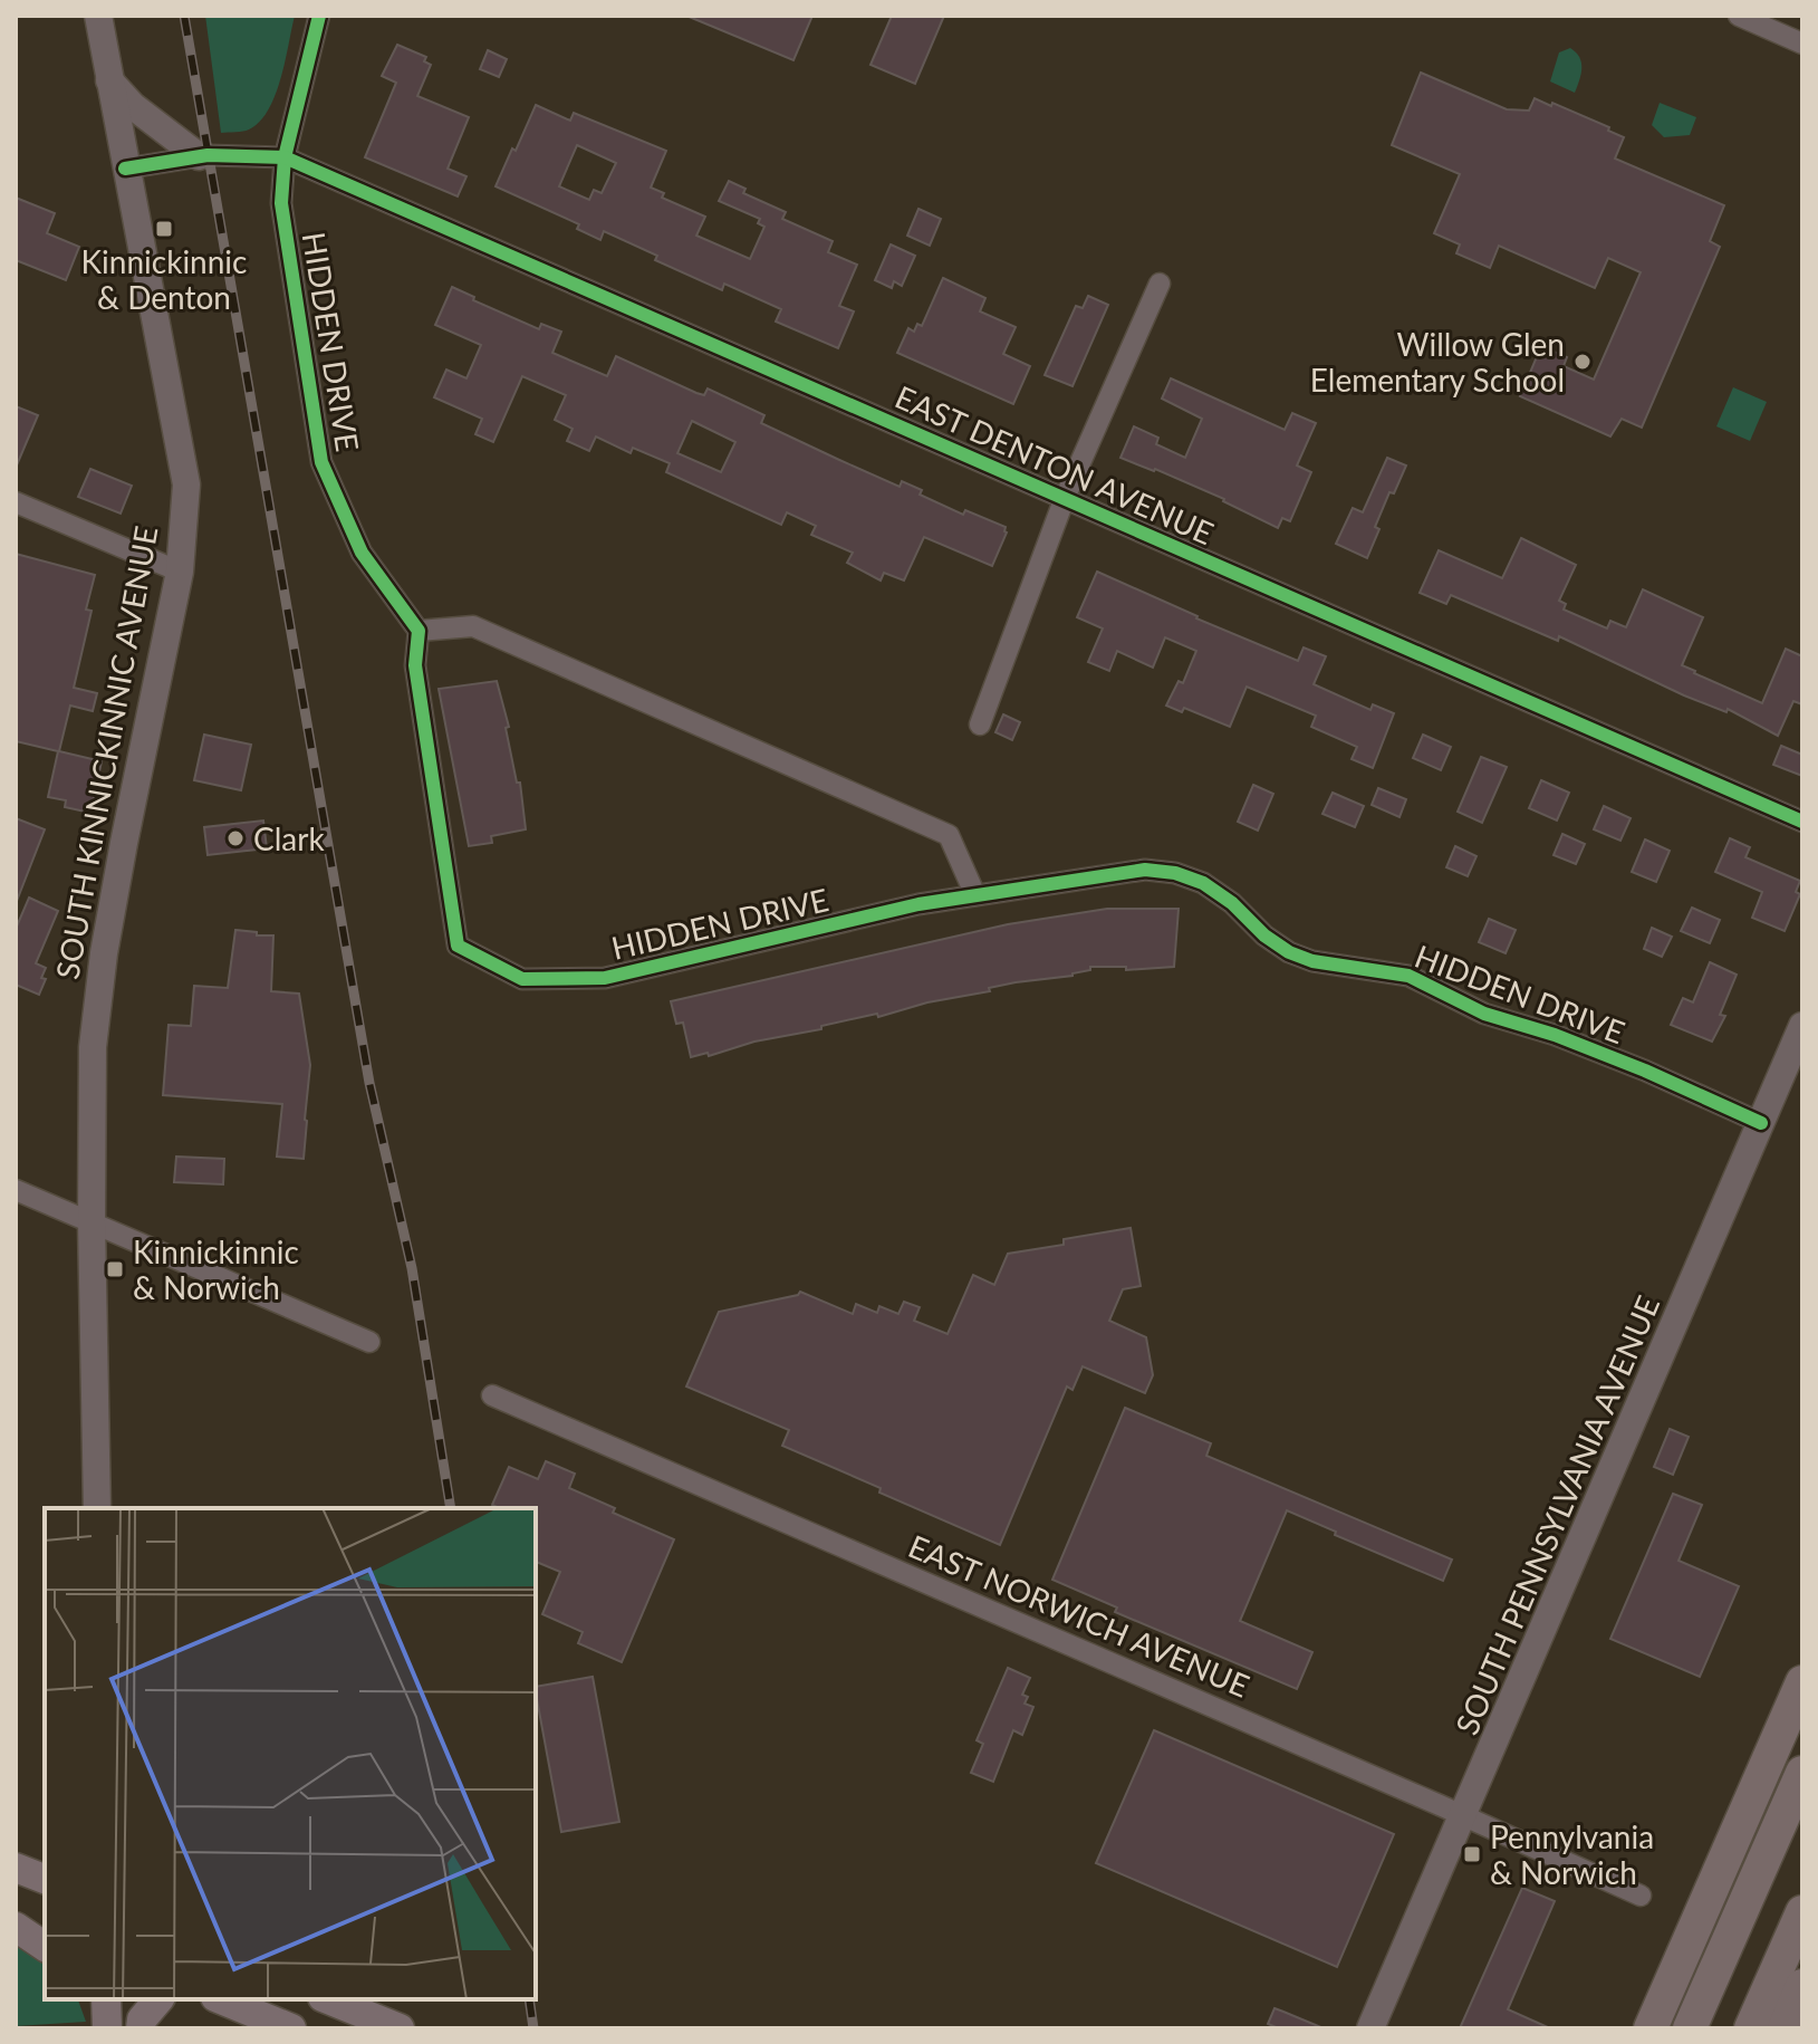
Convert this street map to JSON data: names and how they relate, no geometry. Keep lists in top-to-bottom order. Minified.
{"streets":{"street":["HIDDEN DRIVE","EAST DENTON AVENUE","SOUTH KINNICKINNIC AVENUE","SOUTH PENNSYLVANIA AVENUE","EAST NORWICH AVENUE"]},"crossings":[["HIDDEN DRIVE","EAST DENTON AVENUE"],["HIDDEN DRIVE","SOUTH PENNSYLVANIA AVENUE"],["SOUTH PENNSYLVANIA AVENUE","EAST NORWICH AVENUE"]],"places":{"transit":["Kinnickinnic & Denton","Kinnickinnic & Norwich","Pennylvania & Norwich"],"other":["Willow Glen Elementary School","Clark"]}}
